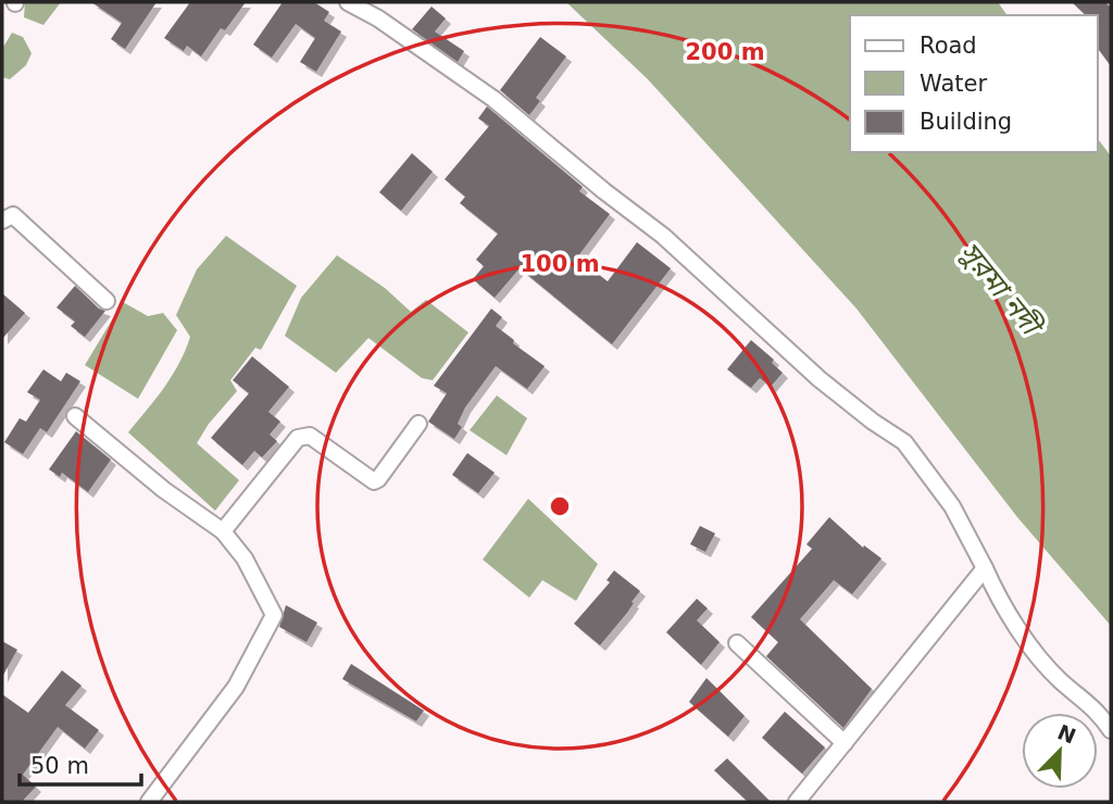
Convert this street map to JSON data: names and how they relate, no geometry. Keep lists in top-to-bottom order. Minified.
{"water":["সুরমা নদী"],"legend":["Road","Water","Building"],"scale_bar":"50 m","north":"top right","rings":["200 m","100 m"]}
